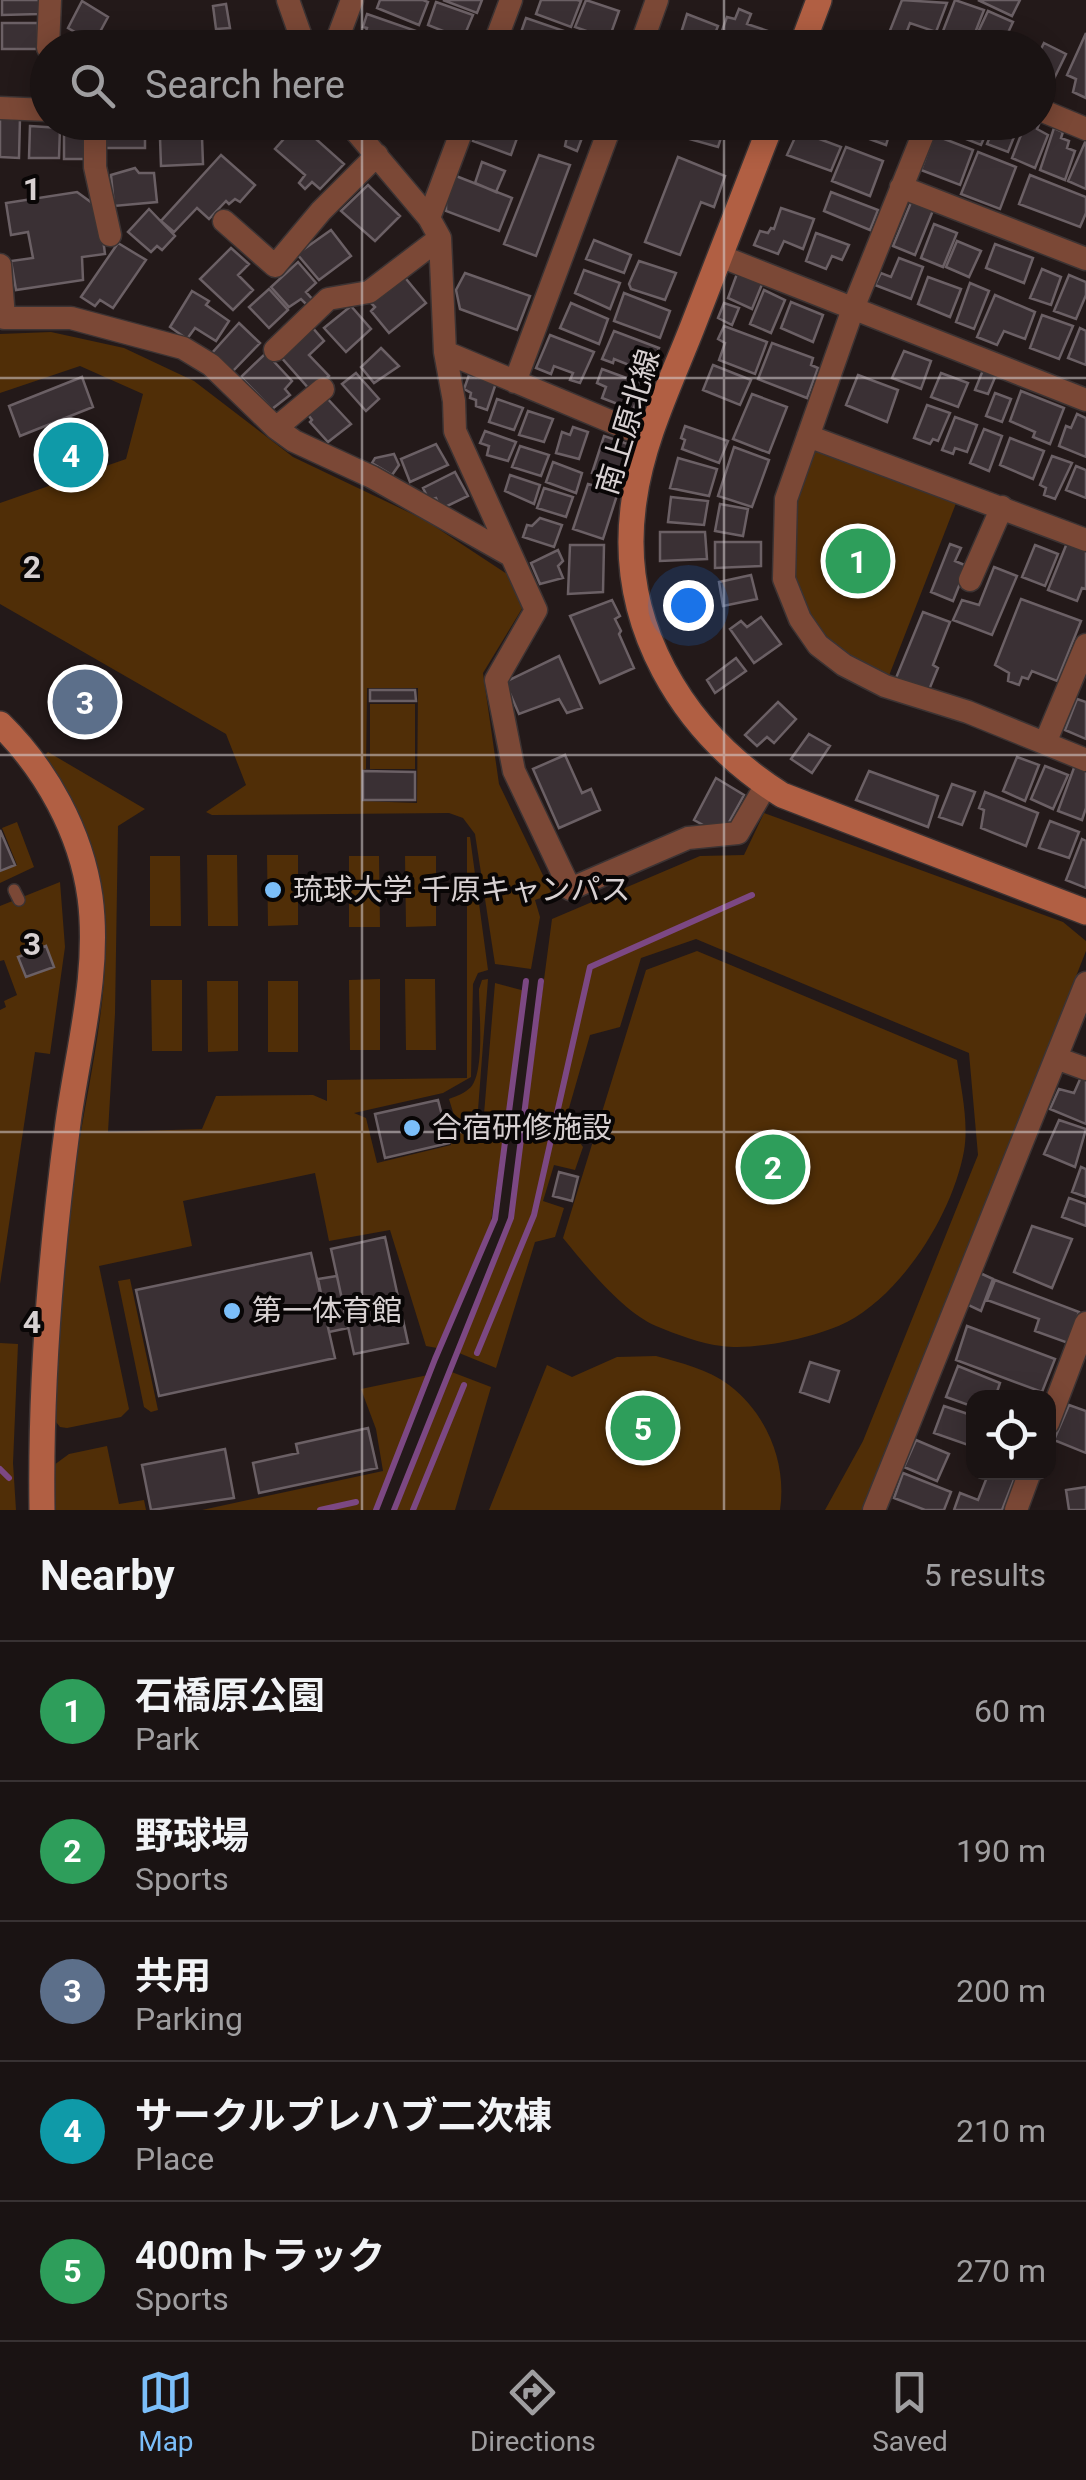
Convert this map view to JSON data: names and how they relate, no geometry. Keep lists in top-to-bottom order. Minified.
{"streets":{"street":["南上原北線"]},"places":["琉球大学 千原キャンパス","合宿研修施設","第一体育館"],"page":{"search":"Search here","pins":["4","1","3","2","5"],"heading":["Nearby","5 results"],"list":[{"mark":"1","name":"石橋原公園","note":"Park","value":"60 m"},{"mark":"2","name":"野球場","note":"Sports","value":"190 m"},{"mark":"3","name":"共用","note":"Parking","value":"200 m"},{"mark":"4","name":"サークルプレハブ二次棟","note":"Place","value":"210 m"},{"mark":"5","name":"400mトラック","note":"Sports","value":"270 m"}],"nav":["Map","Directions","Saved"]},"grid":{"rows":["1","2","3","4"]}}
